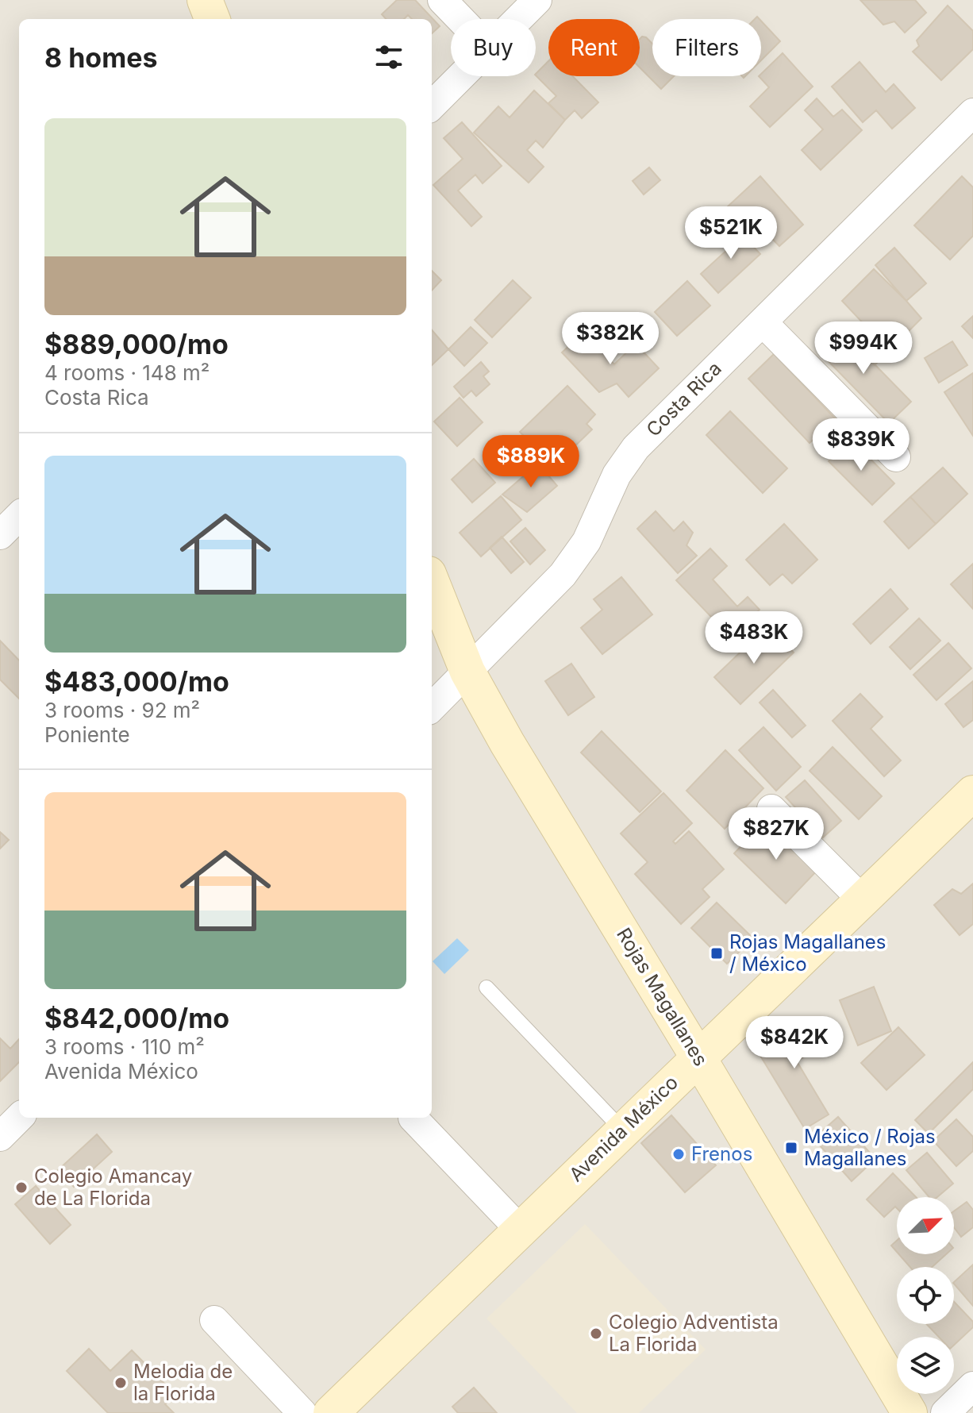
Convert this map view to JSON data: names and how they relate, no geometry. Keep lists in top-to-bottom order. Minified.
{"streets":{"main road":["Rojas Magallanes","Avenida México"],"street":["Costa Rica"]},"crossings":[["Costa Rica","Rojas Magallanes"],["Rojas Magallanes","Avenida México"]],"places":{"transit":["Rojas Magallanes / México","México / Rojas Magallanes"],"other":["Frenos","Colegio Amancay de La Florida","Colegio Adventista La Florida","Melodia de la Florida"]},"north":"top right","page":{"chip":["Buy","Rent","Filters"],"heading":"8 homes","list":[{"name":"$889,000/mo","note":"4 rooms · 148 m² · Costa Rica"},{"name":"$483,000/mo","note":"3 rooms · 92 m² · Poniente"},{"name":"$842,000/mo","note":"3 rooms · 110 m² · Avenida México"}],"price":["$521K","$382K","$994K","$839K","$889K","$483K","$827K","$842K"]}}
